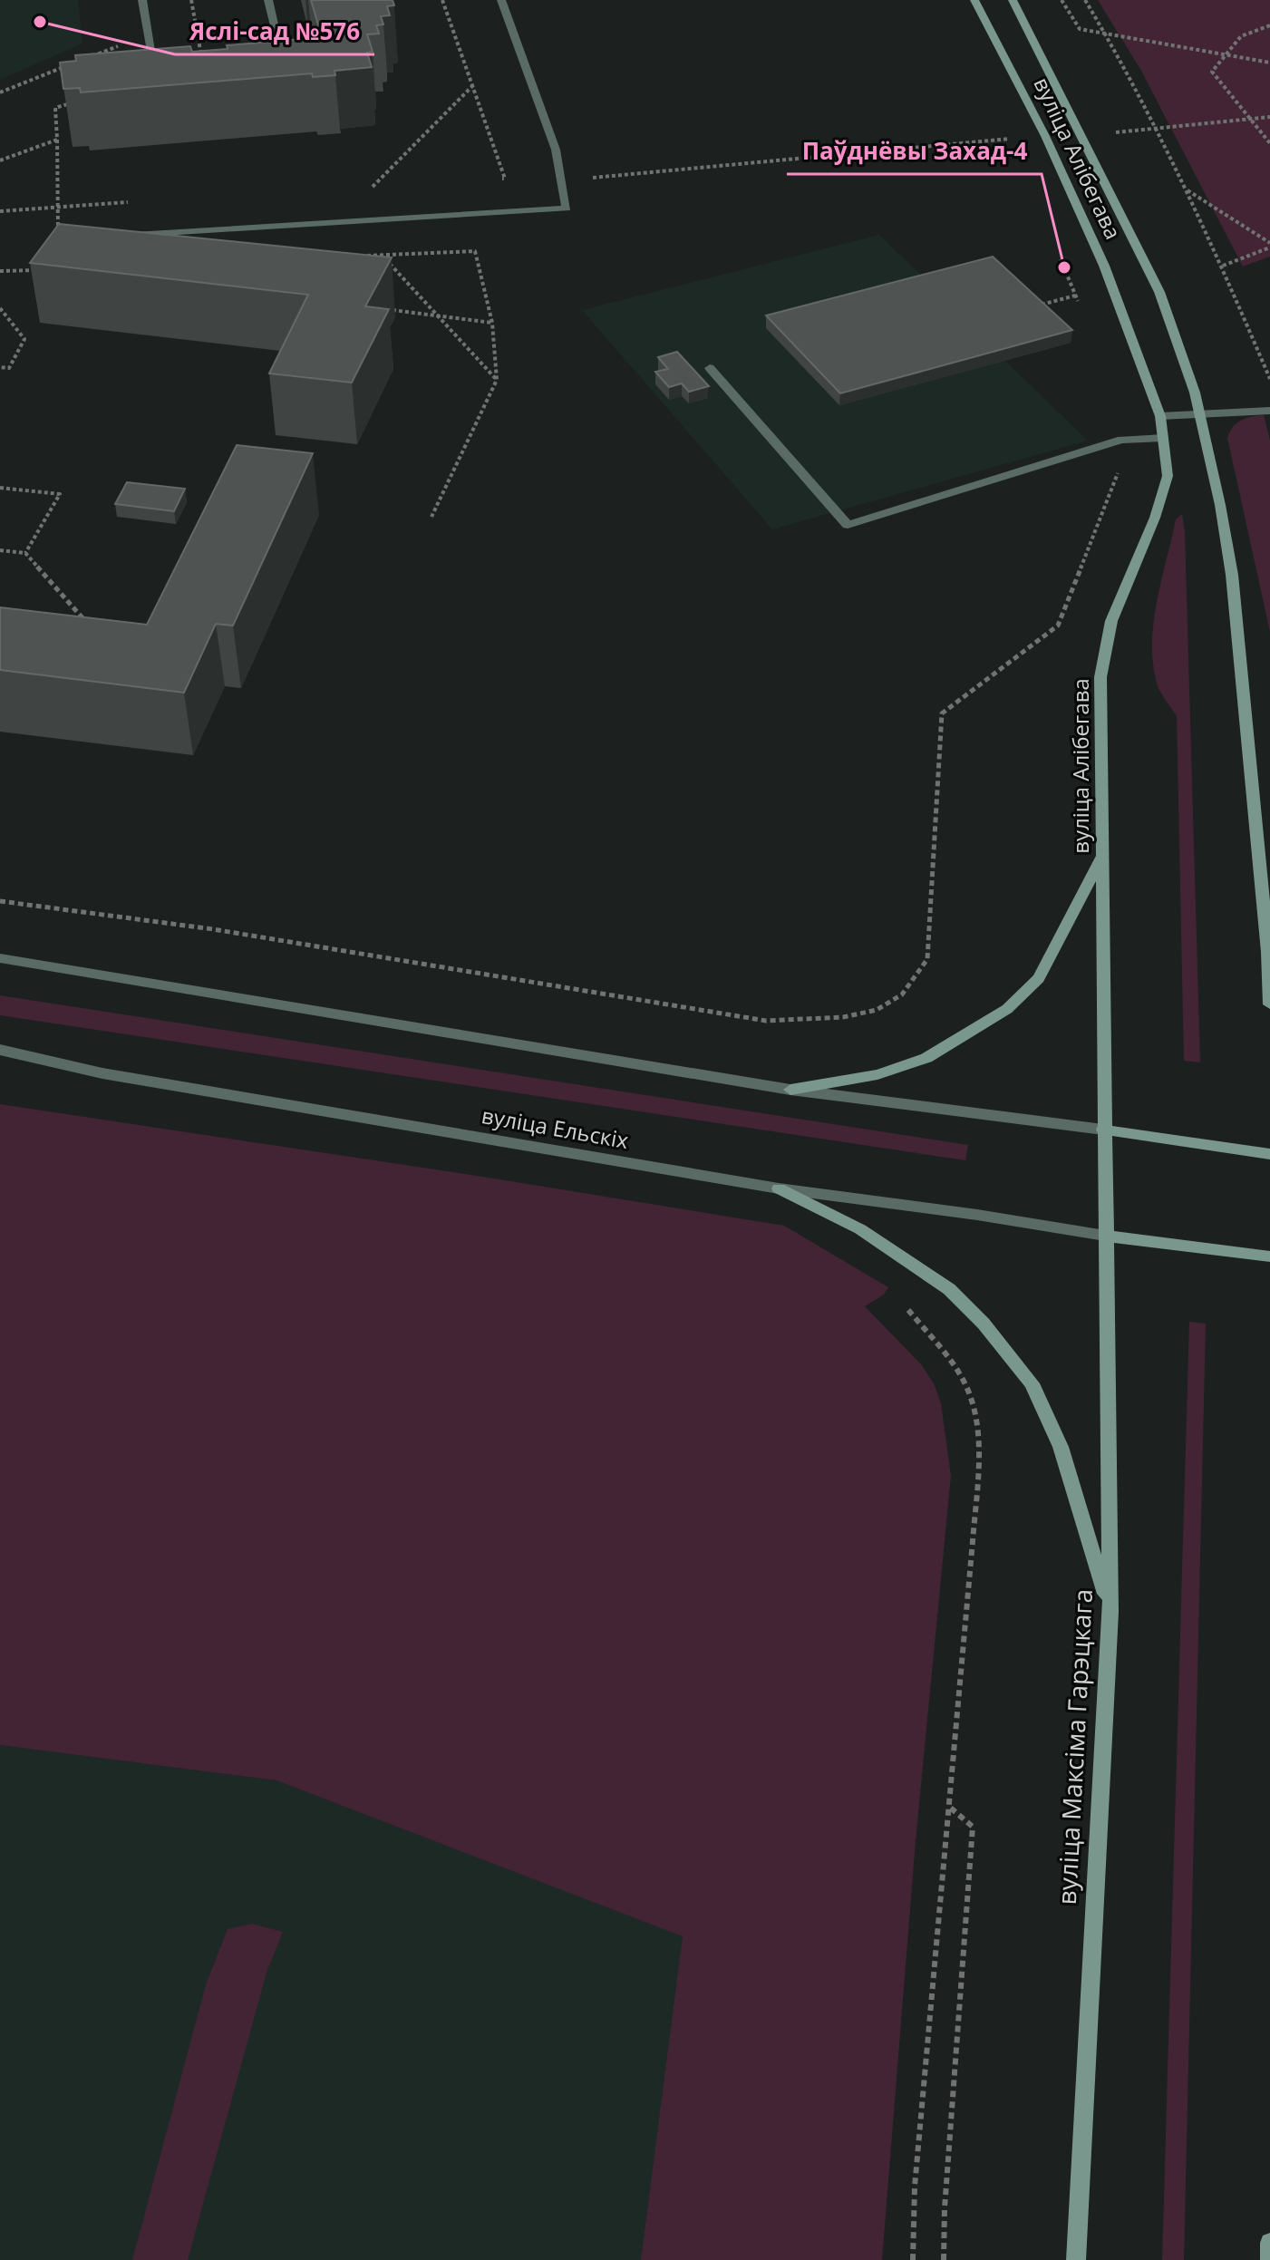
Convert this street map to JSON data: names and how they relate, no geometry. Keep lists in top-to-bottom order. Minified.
{"streets":{"main road":["вуліца Алібегава","вуліца Максіма Гарэцкага"],"street":["вуліца Ельскіх"]},"crossings":[["вуліца Алібегава","вуліца Ельскіх"],["вуліца Алібегава","вуліца Максіма Гарэцкага"],["вуліца Ельскіх","вуліца Максіма Гарэцкага"]],"places":["Яслі-сад №576","Паўднёвы Захад-4"]}
